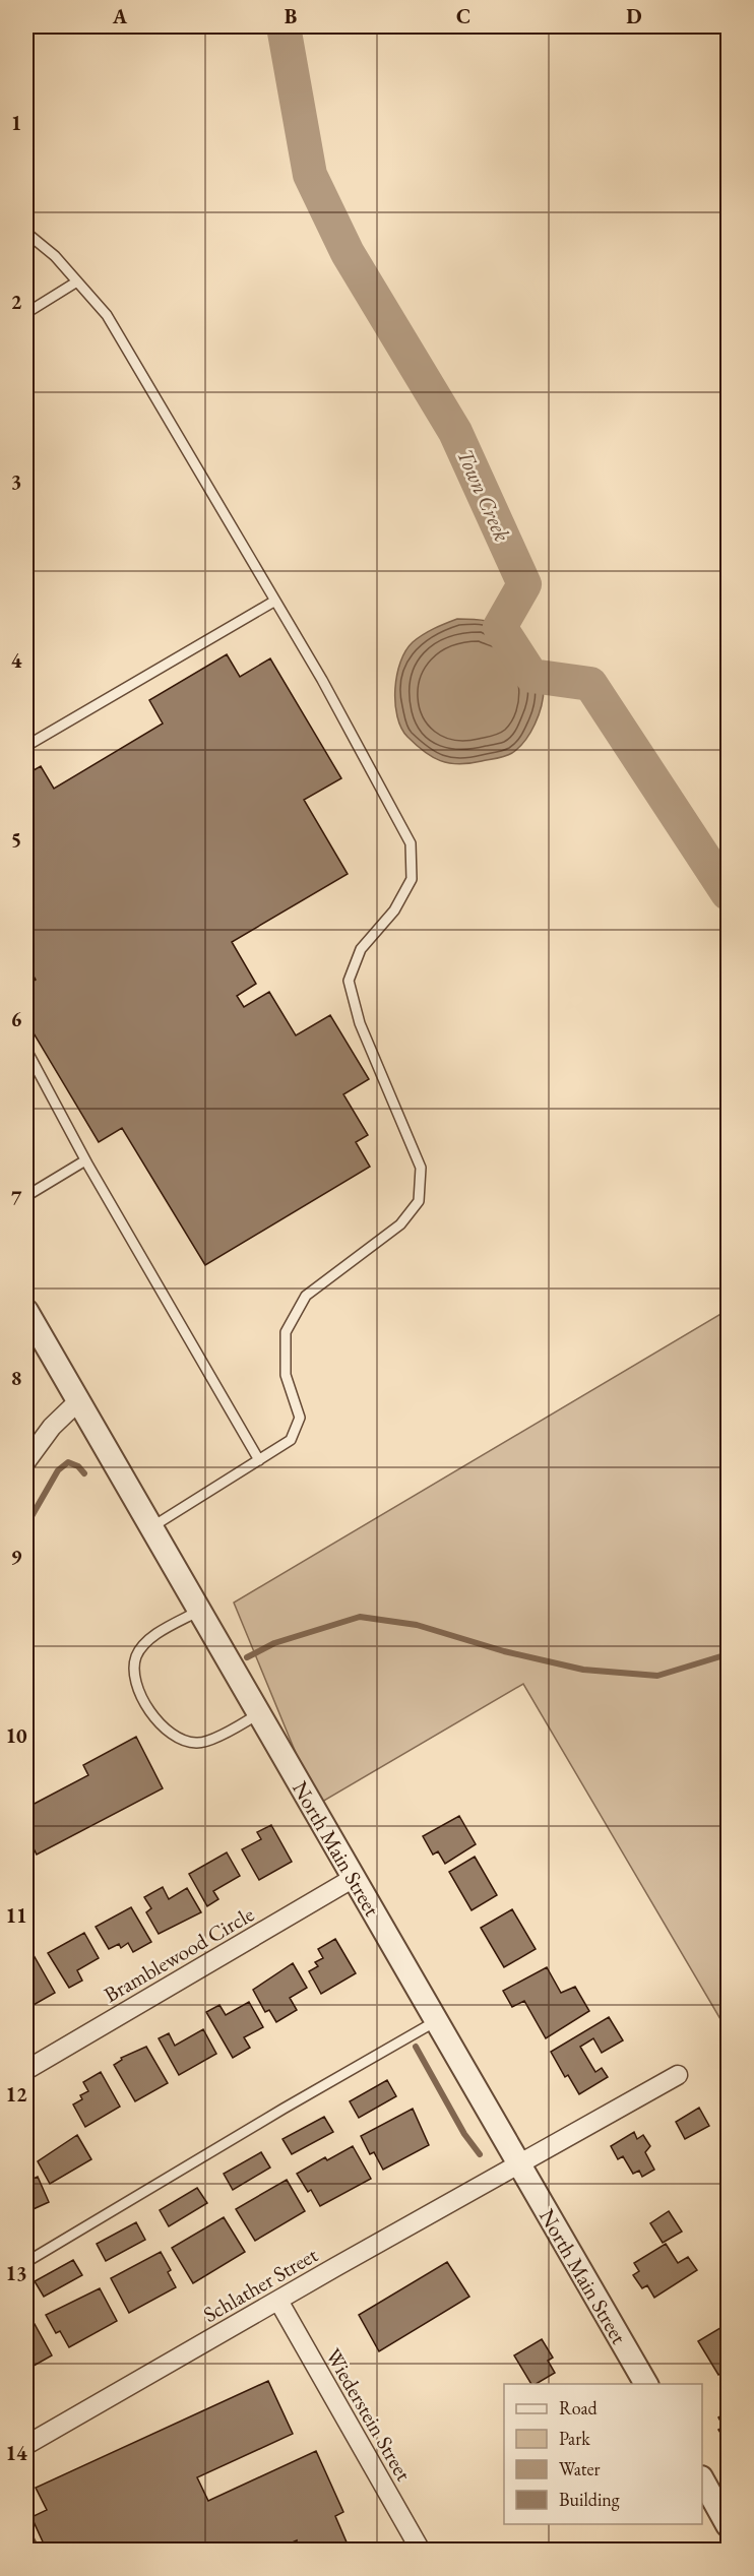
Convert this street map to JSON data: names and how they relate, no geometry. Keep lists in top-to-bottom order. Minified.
{"streets":{"street":["North Main Street","Bramblewood Circle","Schlather Street","Wiederstein Street"]},"crossings":[["North Main Street","Bramblewood Circle"],["North Main Street","Schlather Street"],["Schlather Street","Wiederstein Street"]],"water":["Town Creek"],"legend":["Road","Park","Water","Building"],"grid":{"columns":["A","B","C","D"],"rows":["1","2","3","4","5","6","7","8","9","10","11","12","13","14"]}}
